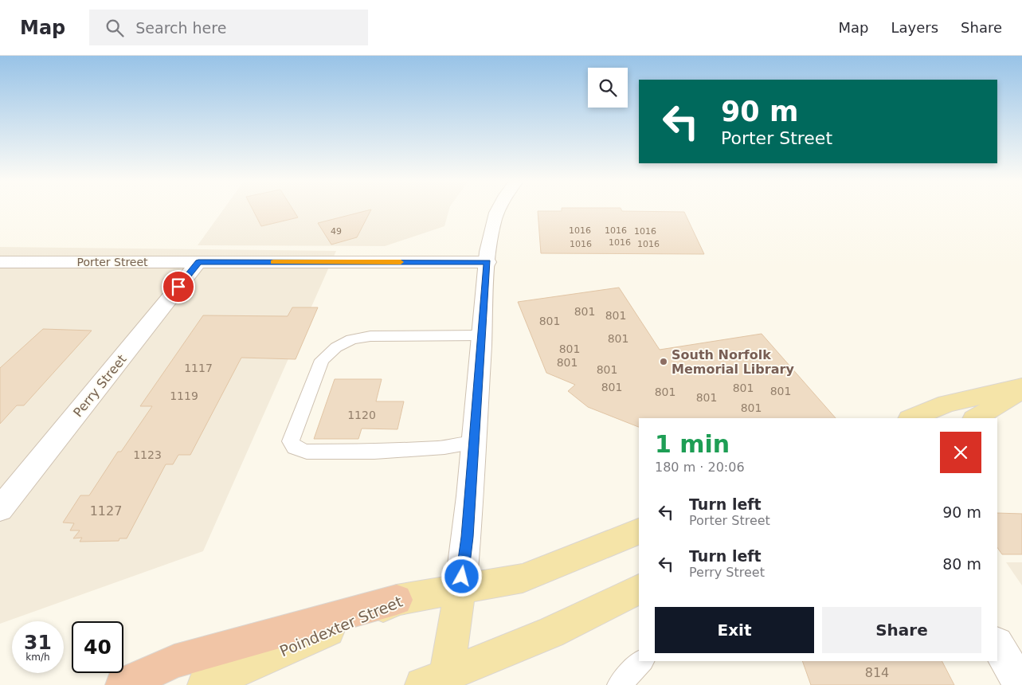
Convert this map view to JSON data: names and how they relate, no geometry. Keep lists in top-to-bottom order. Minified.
{"streets":{"main road":["Poindexter Street"],"street":["Porter Street","Perry Street"]},"crossings":[["Porter Street","Perry Street"]],"places":["South Norfolk Memorial Library"],"house_numbers":["1016","1016","49","1016","1016","1016","1016","801","801","801","801","801","801","1117","801","801","801","801","801","1119","801","801","1120","1123","1127","814"],"page":{"header":"Map","search":"Search here","nav":["Map","Layers","Share"],"turn":["90 m","Porter Street"],"heading":["1 min","180 m · 20:06"],"list":[{"name":"Turn left","note":"Porter Street","value":"90 m"},{"name":"Turn left","note":"Perry Street","value":"80 m"}],"buttons":["Exit","Share"],"speed":"31 km/h","limit":"40"}}
